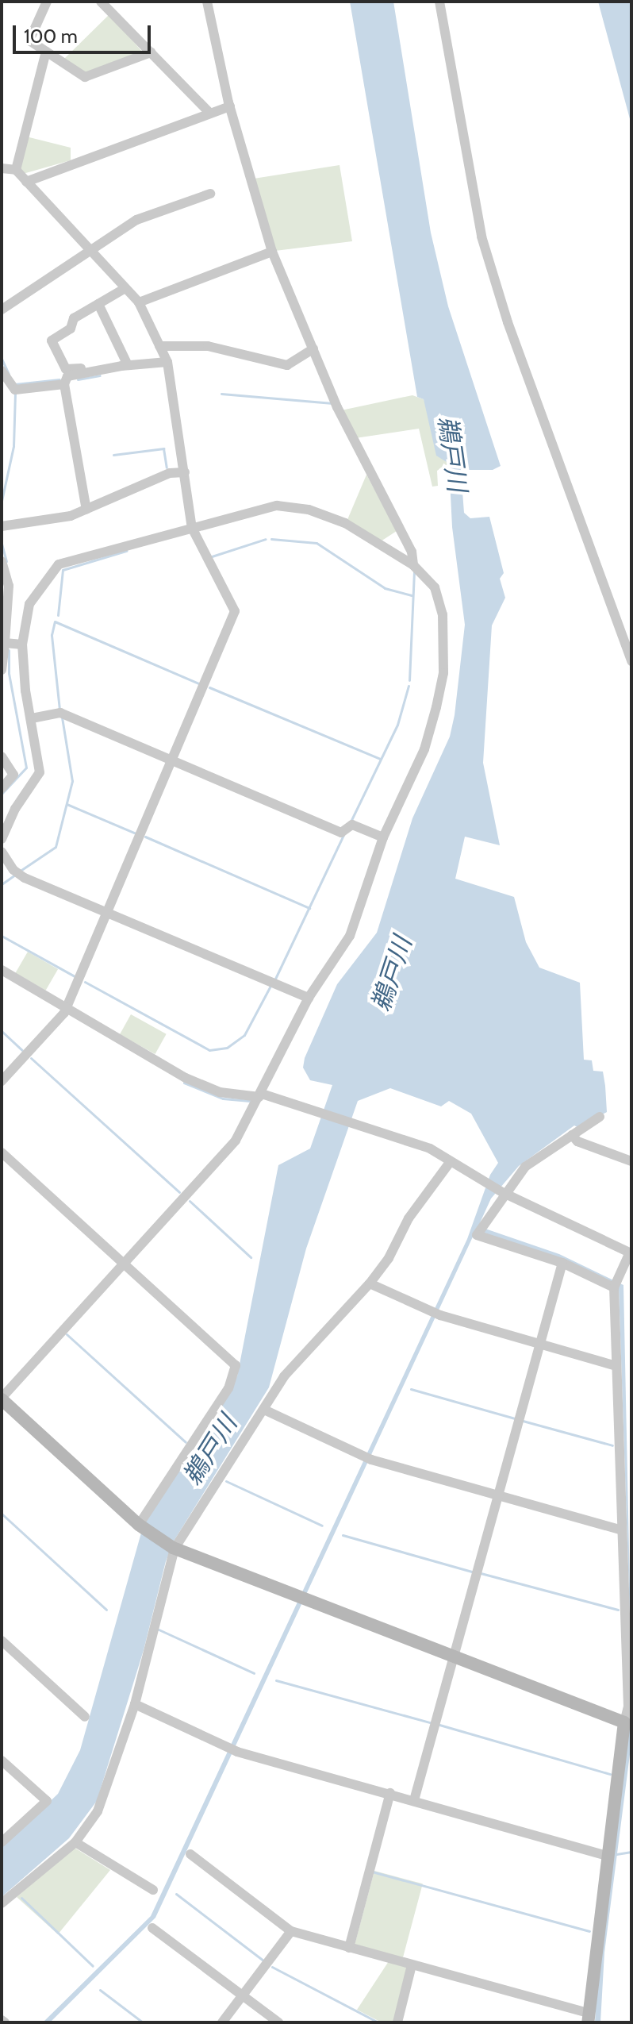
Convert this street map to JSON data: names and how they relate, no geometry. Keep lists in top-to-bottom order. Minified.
{"water":["鵜戸川"],"scale_bar":"100 m"}
